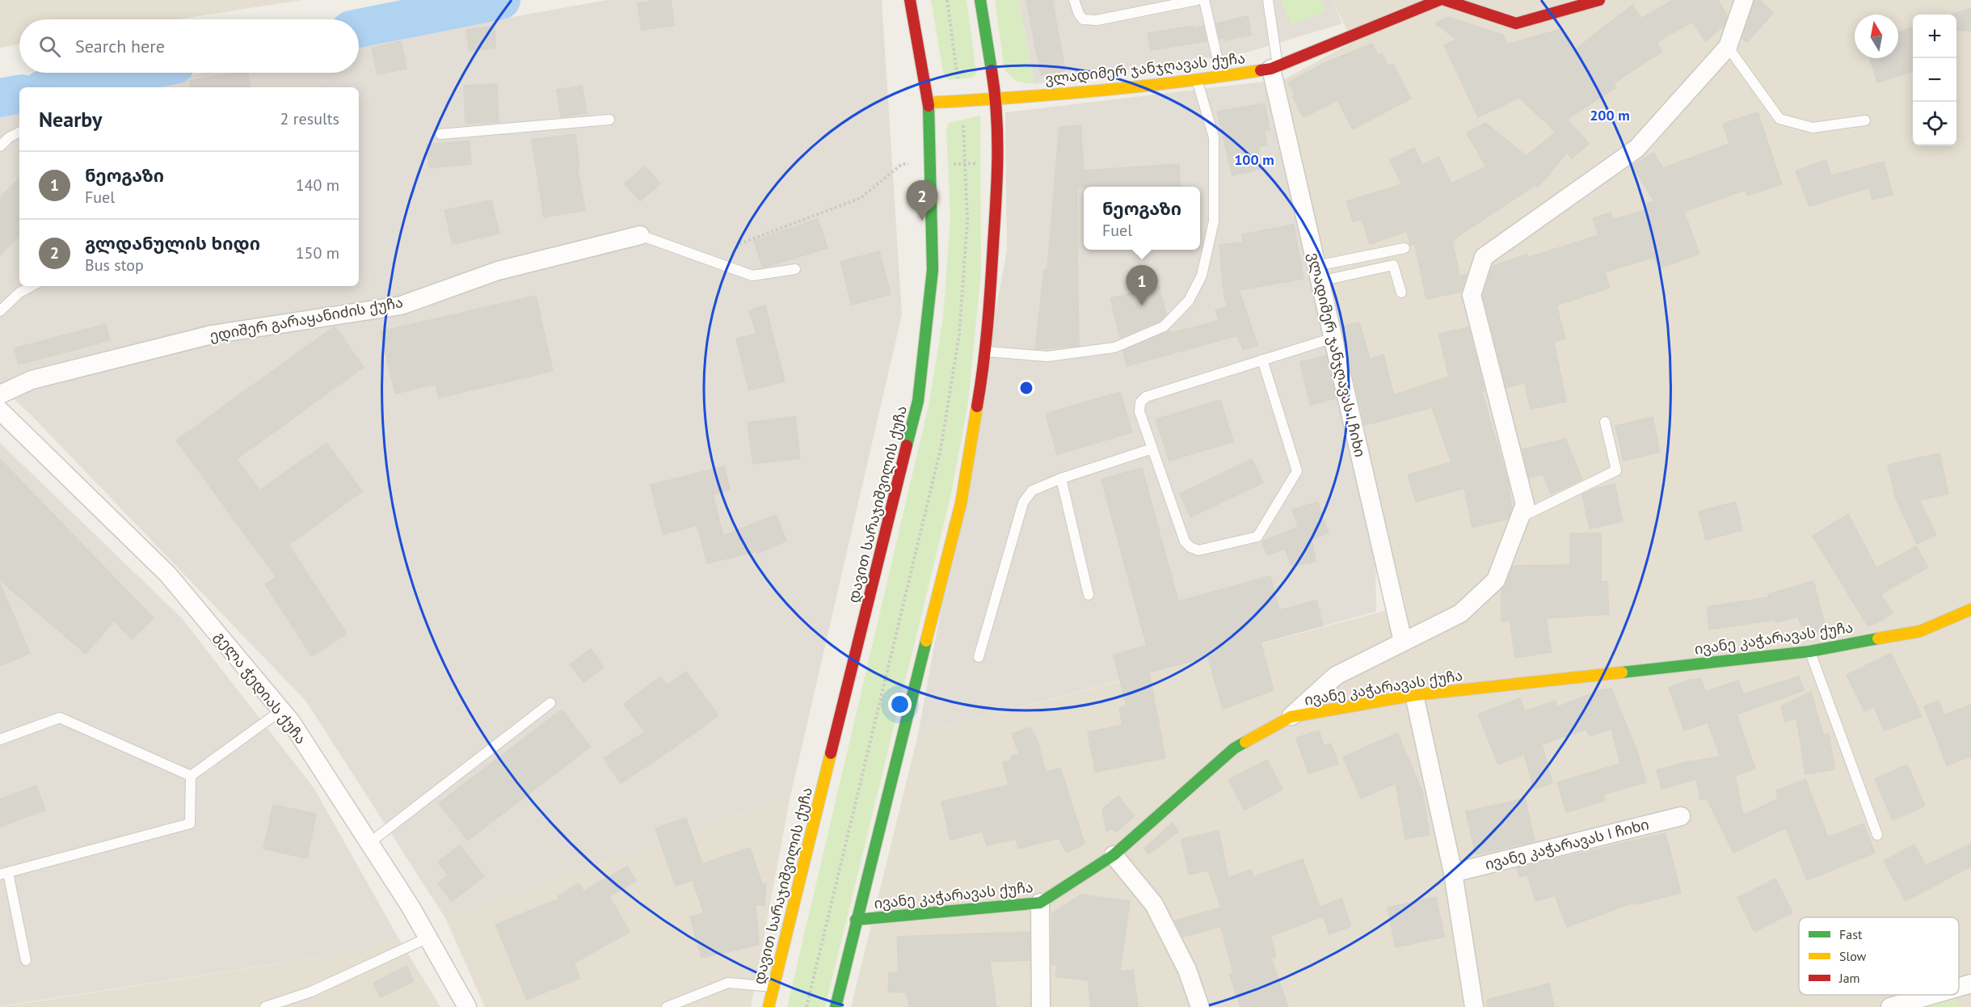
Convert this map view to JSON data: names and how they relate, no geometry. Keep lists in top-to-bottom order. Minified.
{"streets":{"main road":["ვლადიმერ ჯანჯღავას ქუჩა","დავით სარაჯიშვილის ქუჩა","ივანე კაჭარავას ქუჩა"],"street":["ედიშერ გარაყანიძის ქუჩა","ვლადიმერ ჯანჯღავას I ჩიხი","გელა ჭედიას ქუჩა","ივანე კაჭარავას I ჩიხი"]},"crossings":[["ვლადიმერ ჯანჯღავას ქუჩა","ვლადიმერ ჯანჯღავას I ჩიხი"],["ვლადიმერ ჯანჯღავას ქუჩა","დავით სარაჯიშვილის ქუჩა"]],"legend":["Fast","Slow","Jam"],"north":"top","page":{"map_buttons":["+","−"],"search":"Search here","heading":["Nearby","2 results"],"list":[{"mark":"1","name":"ნეოგაზი","note":"Fuel","value":"140 m"},{"mark":"2","name":"გლდანულის ხიდი","note":"Bus stop","value":"150 m"}],"pins":["2","1"],"popup":["ნეოგაზი","Fuel"]},"rings":["200 m","100 m"]}
